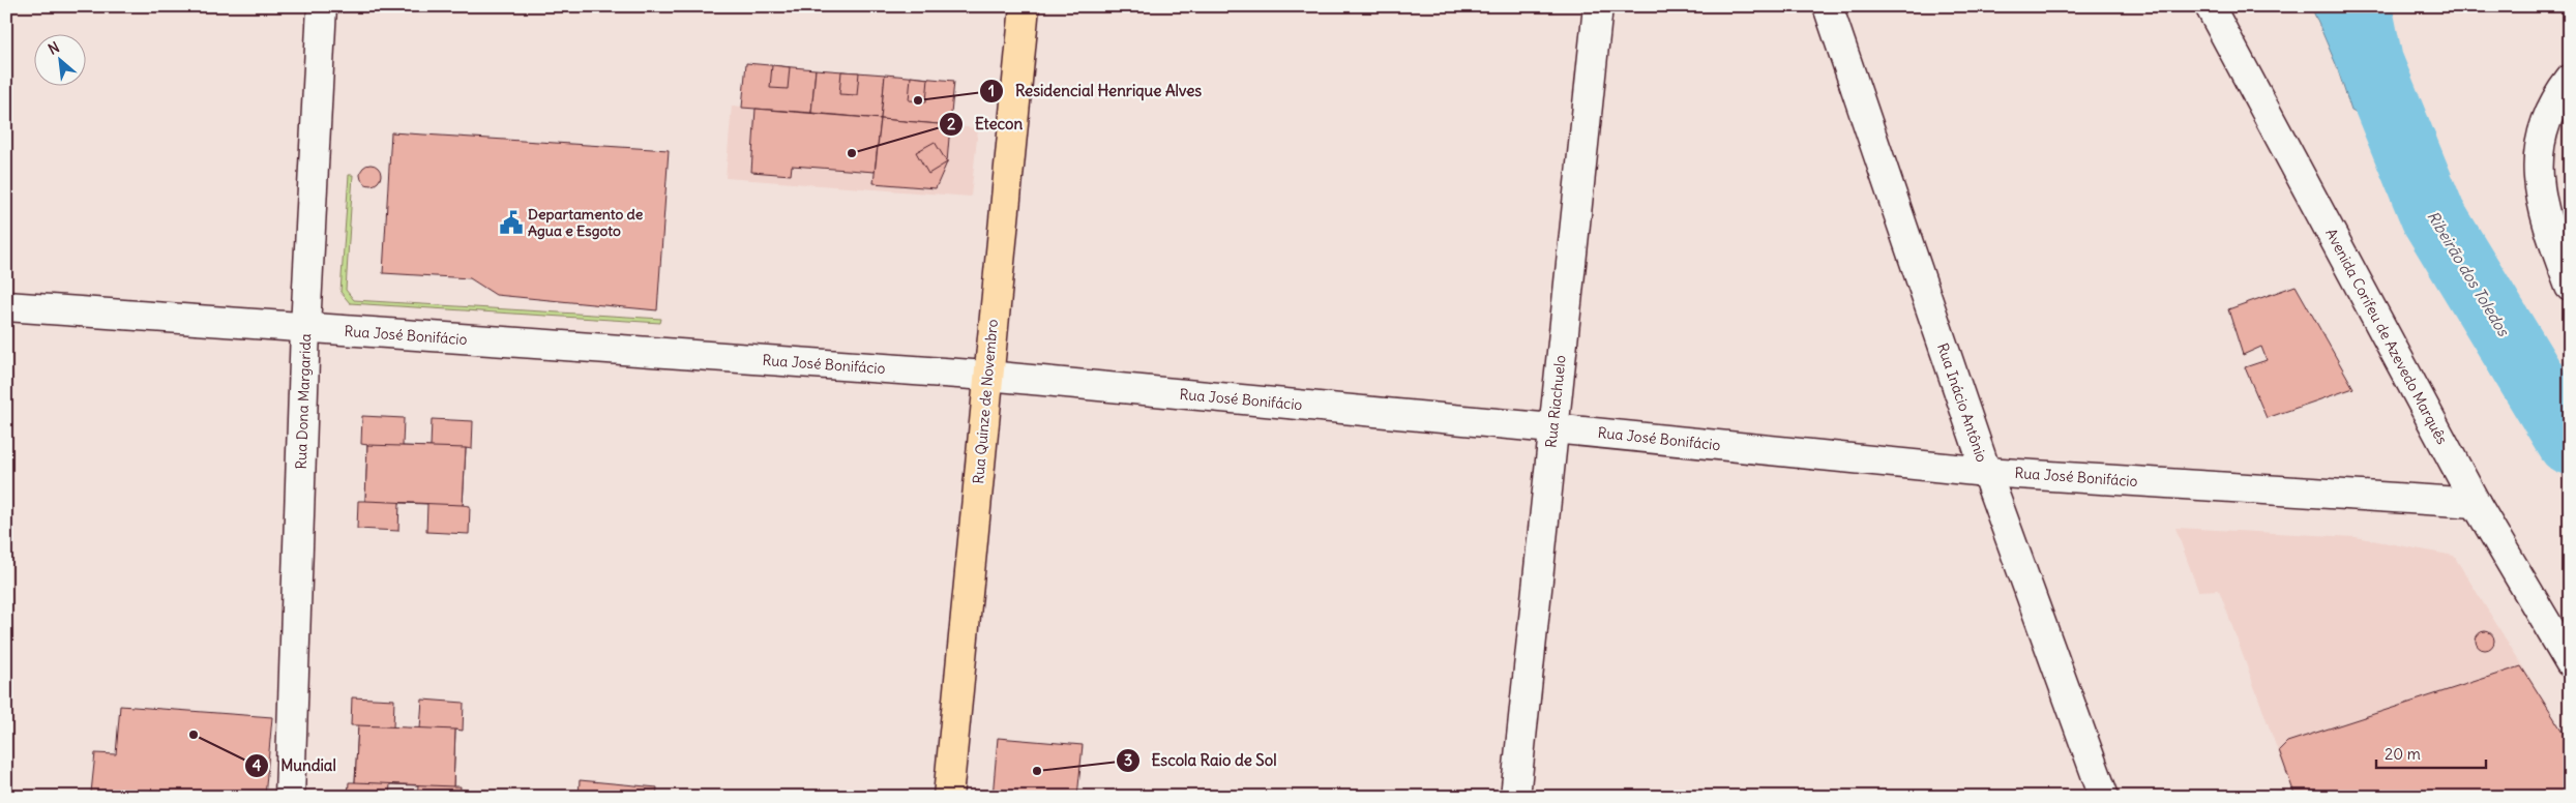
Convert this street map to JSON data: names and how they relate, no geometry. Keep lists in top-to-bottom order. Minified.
{"streets":{"main road":["Rua Quinze de Novembro"],"street":["Rua José Bonifácio","Avenida Corifeu de Azevedo Marquês","Rua Dona Margarida","Rua Riachuelo","Rua Inácio Antônio"]},"crossings":[["Rua José Bonifácio","Avenida Corifeu de Azevedo Marquês"],["Rua José Bonifácio","Rua Dona Margarida"],["Rua José Bonifácio","Rua Quinze de Novembro"],["Rua José Bonifácio","Rua Riachuelo"],["Rua José Bonifácio","Rua Inácio Antônio"]],"water":["Ribeirão dos Toledos"],"places":{"other":["Residencial Henrique Alves","Etecon","Mundial","Escola Raio de Sol"],"public building":["Departamento de Agua e Esgoto"]},"scale_bar":"20 m","north":"top left"}
